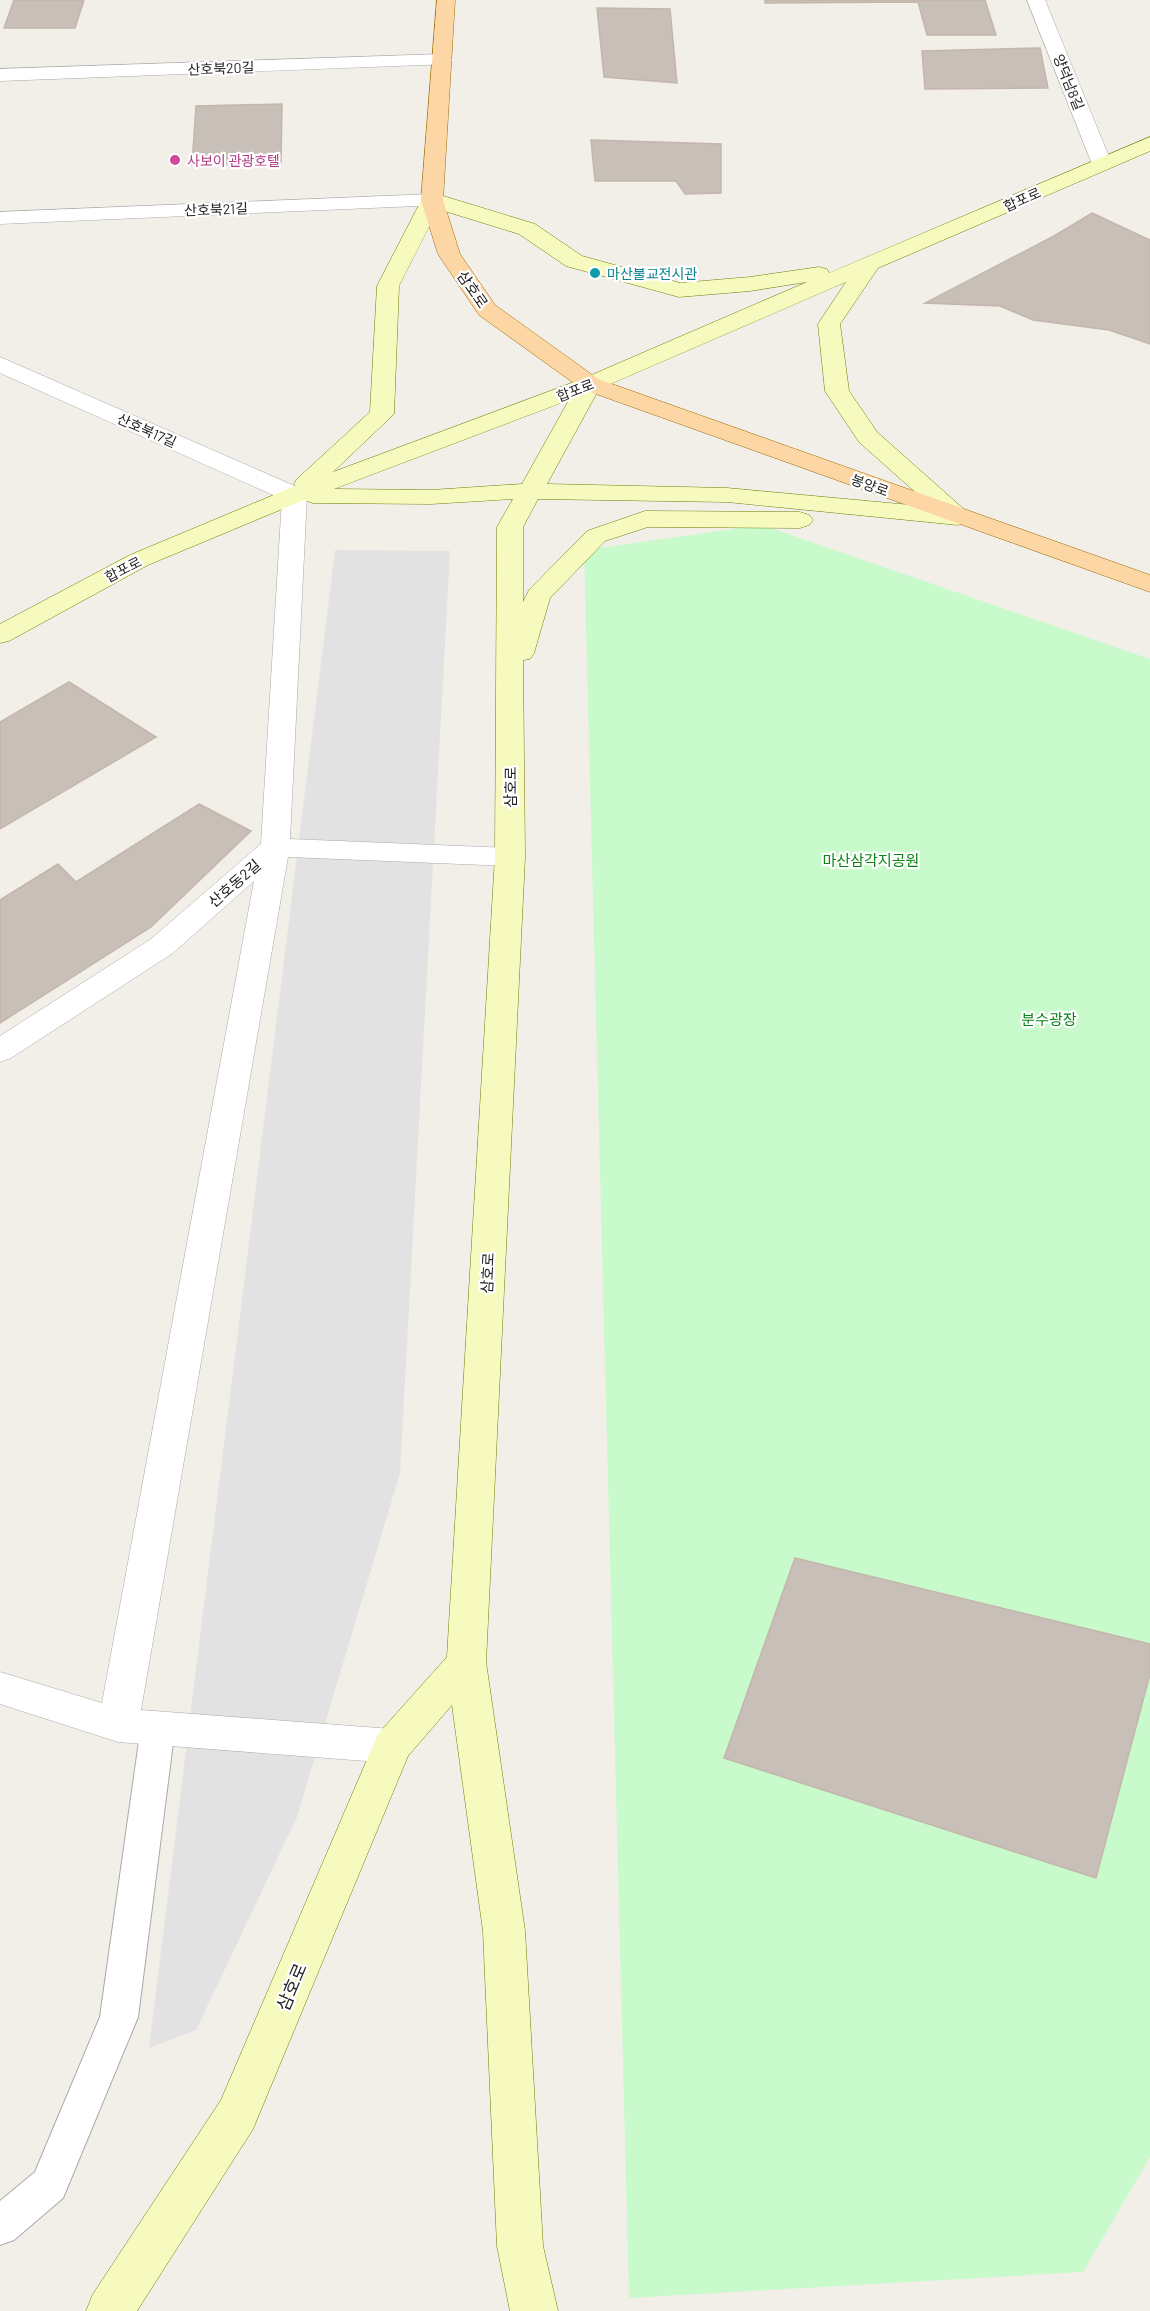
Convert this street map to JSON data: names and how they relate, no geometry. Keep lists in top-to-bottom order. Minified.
{"streets":{"main road":["합포로","삼호로","봉양로"],"street":["산호북20길","양덕남8길","산호북21길","산호북17길","산호동2길"]},"crossings":[["산호북20길","삼호로"],["양덕남8길","합포로"],["합포로","삼호로"],["합포로","산호북17길"],["합포로","봉양로"],["산호북21길","삼호로"],["삼호로","봉양로"]],"parks":["마산삼각지공원","분수광장"],"places":["사보이 관광호텔","마산불교전시관"]}
